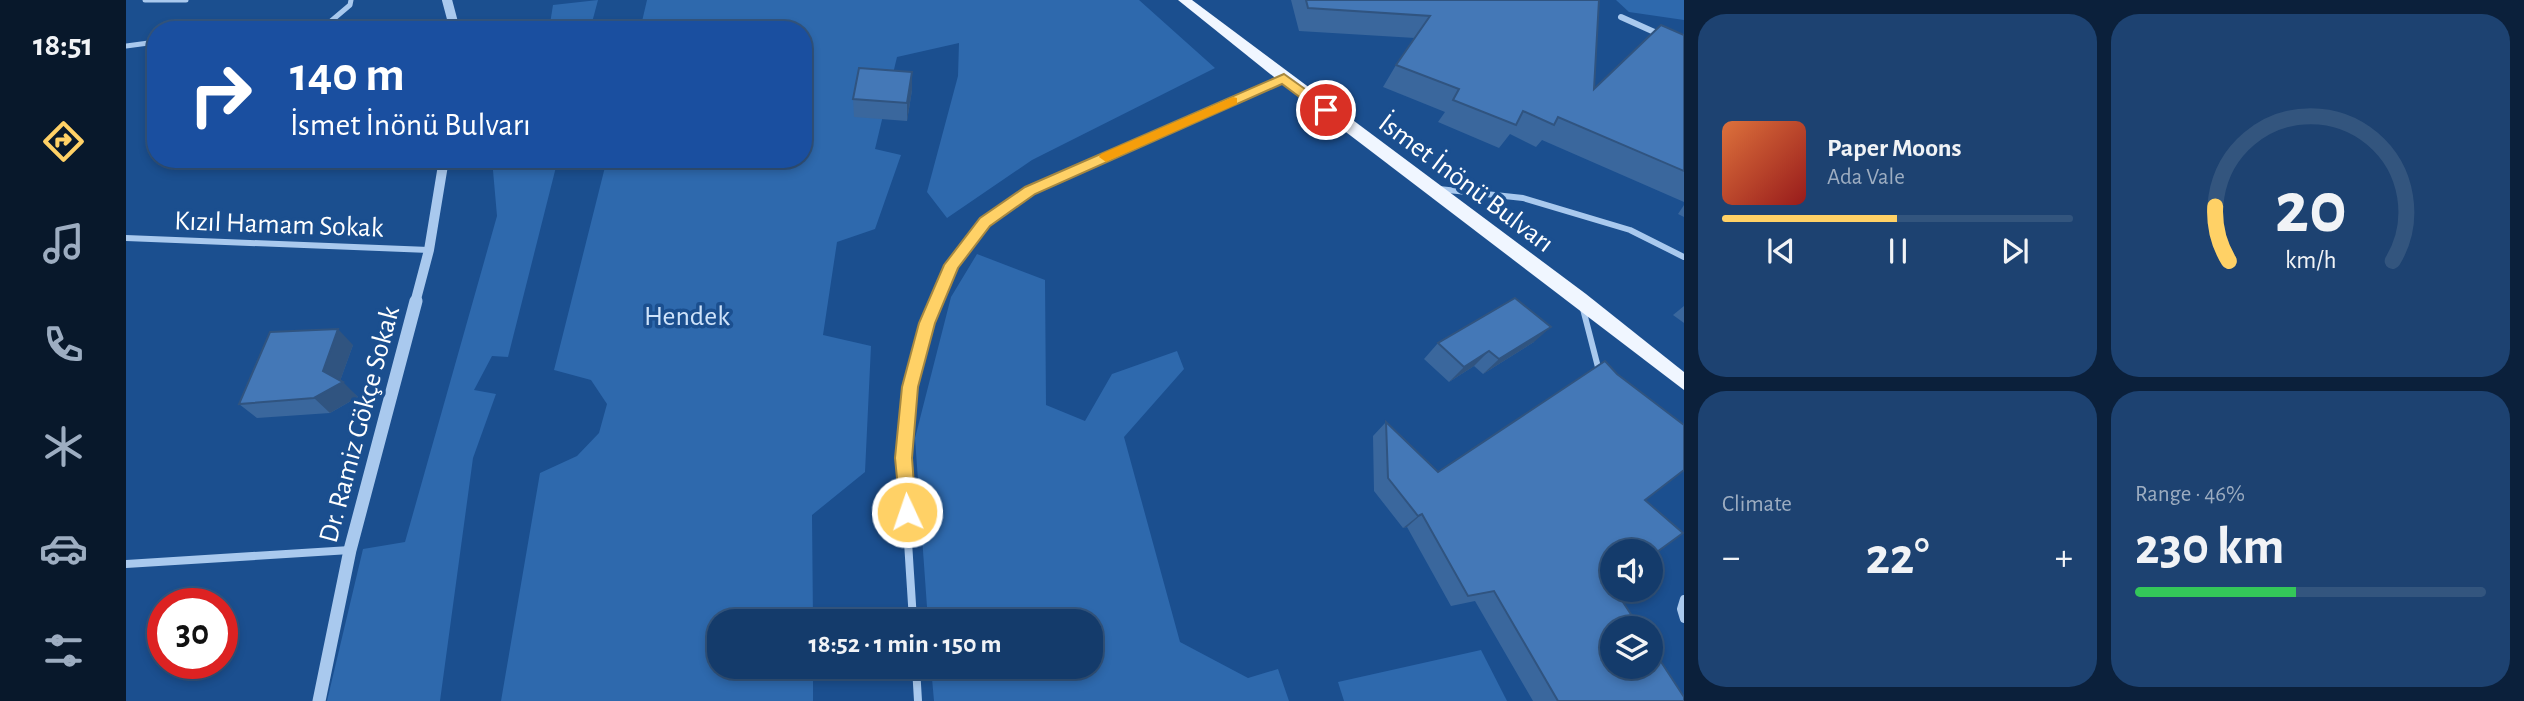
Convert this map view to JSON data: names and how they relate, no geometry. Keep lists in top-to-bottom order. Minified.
{"streets":{"main road":["İsmet İnönü Bulvarı"],"street":["Kızıl Hamam Sokak","Dr. Ramiz Gökçe Sokak"]},"crossings":[["Kızıl Hamam Sokak","Dr. Ramiz Gökçe Sokak"]],"parks":["Hendek"],"page":{"tabs":"18:51","turn":["140 m","İsmet İnönü Bulvarı"],"song":["Paper Moons","Ada Vale"],"tile":["Climate",["Range · 46%","230 km"]],"heat":["−","22°","+"],"limit":"30","trip":"18:52 · 1 min · 150 m","gauge":["20","km/h"]}}
